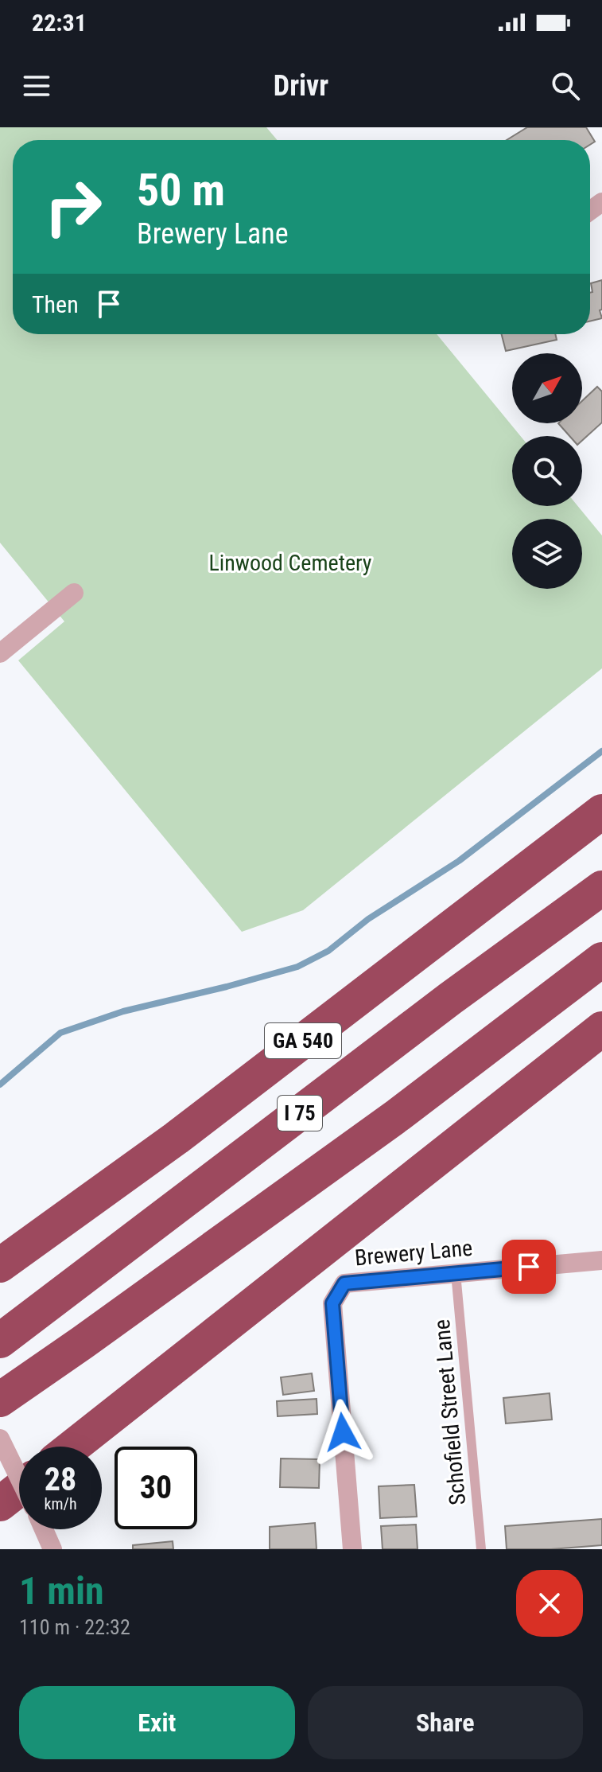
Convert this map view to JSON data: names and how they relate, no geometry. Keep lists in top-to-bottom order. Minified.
{"streets":{"highway":["GA 540","I 75"],"street":["Brewery Lane"],"lane":["Schofield Street Lane"]},"crossings":[["Brewery Lane","Schofield Street Lane"]],"parks":["Linwood Cemetery"],"north":"top right","page":{"status":"22:31","header":"Drivr","turn":["50 m","Brewery Lane"],"then":"Then","speed":"28 km/h","limit":"30","heading":["1 min","110 m · 22:32"],"buttons":["Exit","Share"]}}
